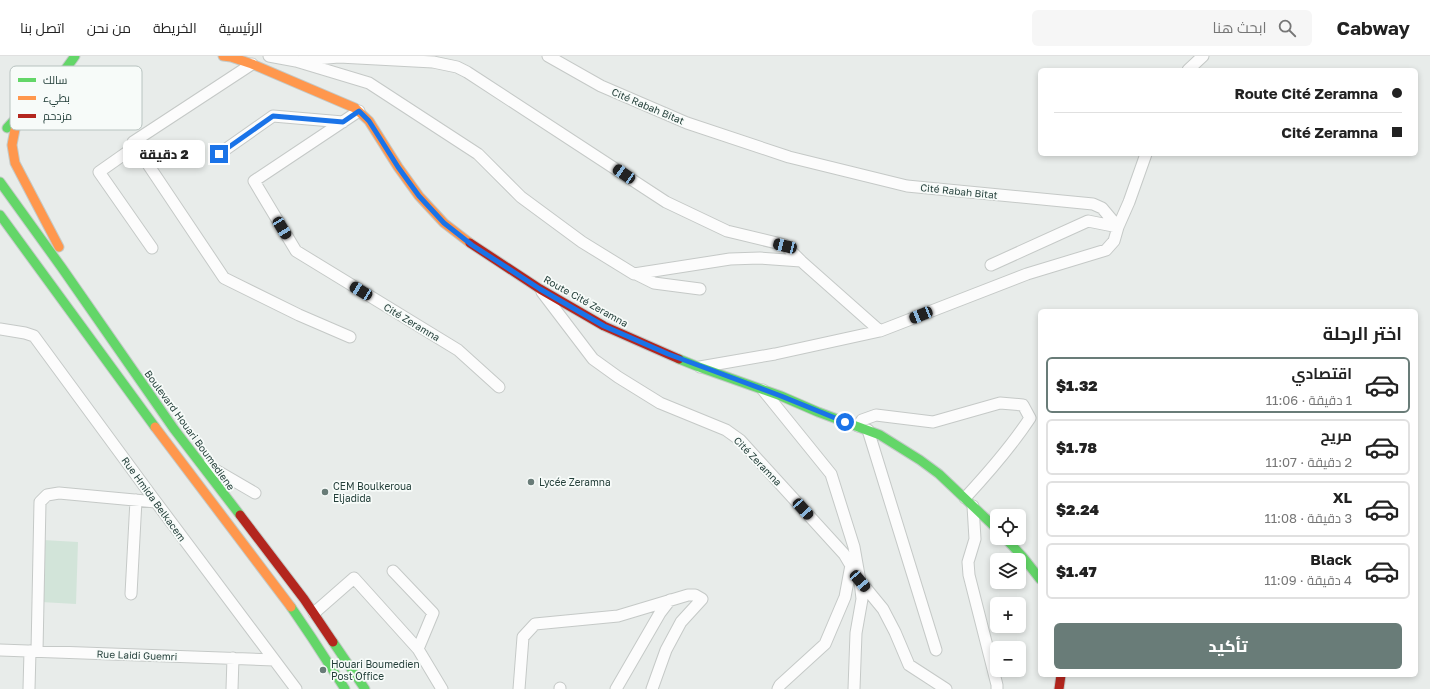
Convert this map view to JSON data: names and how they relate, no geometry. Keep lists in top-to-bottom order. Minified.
{"streets":{"main road":["Route Cité Zeramna","Boulevard Houari Boumediene"],"street":["Cité Rabah Bitat","Cité Zeramna","Rue Hmida Belkacem","Rue Laidi Guemri"]},"crossings":[["Route Cité Zeramna","Cité Zeramna"],["Rue Hmida Belkacem","Rue Laidi Guemri"]],"places":["Lycée Zeramna","CEM Boulkeroua Eljadida","Houari Boumedien Post Office"],"legend":["سالك","بطيء","مزدحم"],"page":{"header":"Cabway","search":"ابحث هنا","nav":["الرئيسية","الخريطة","من نحن","اتصل بنا"],"banner":["Route Cité Zeramna","Cité Zeramna"],"bubble":"2 دقيقة","heading":"اختر الرحلة","list":[{"name":"اقتصادي","note":"1 دقيقة · 11:06","value":"$1.32"},{"name":"مريح","note":"2 دقيقة · 11:07","value":"$1.78"},{"name":"XL","note":"3 دقيقة · 11:08","value":"$2.24"},{"name":"Black","note":"4 دقيقة · 11:09","value":"$1.47"}],"map_buttons":["+","−"],"buttons":"تأكيد"}}
